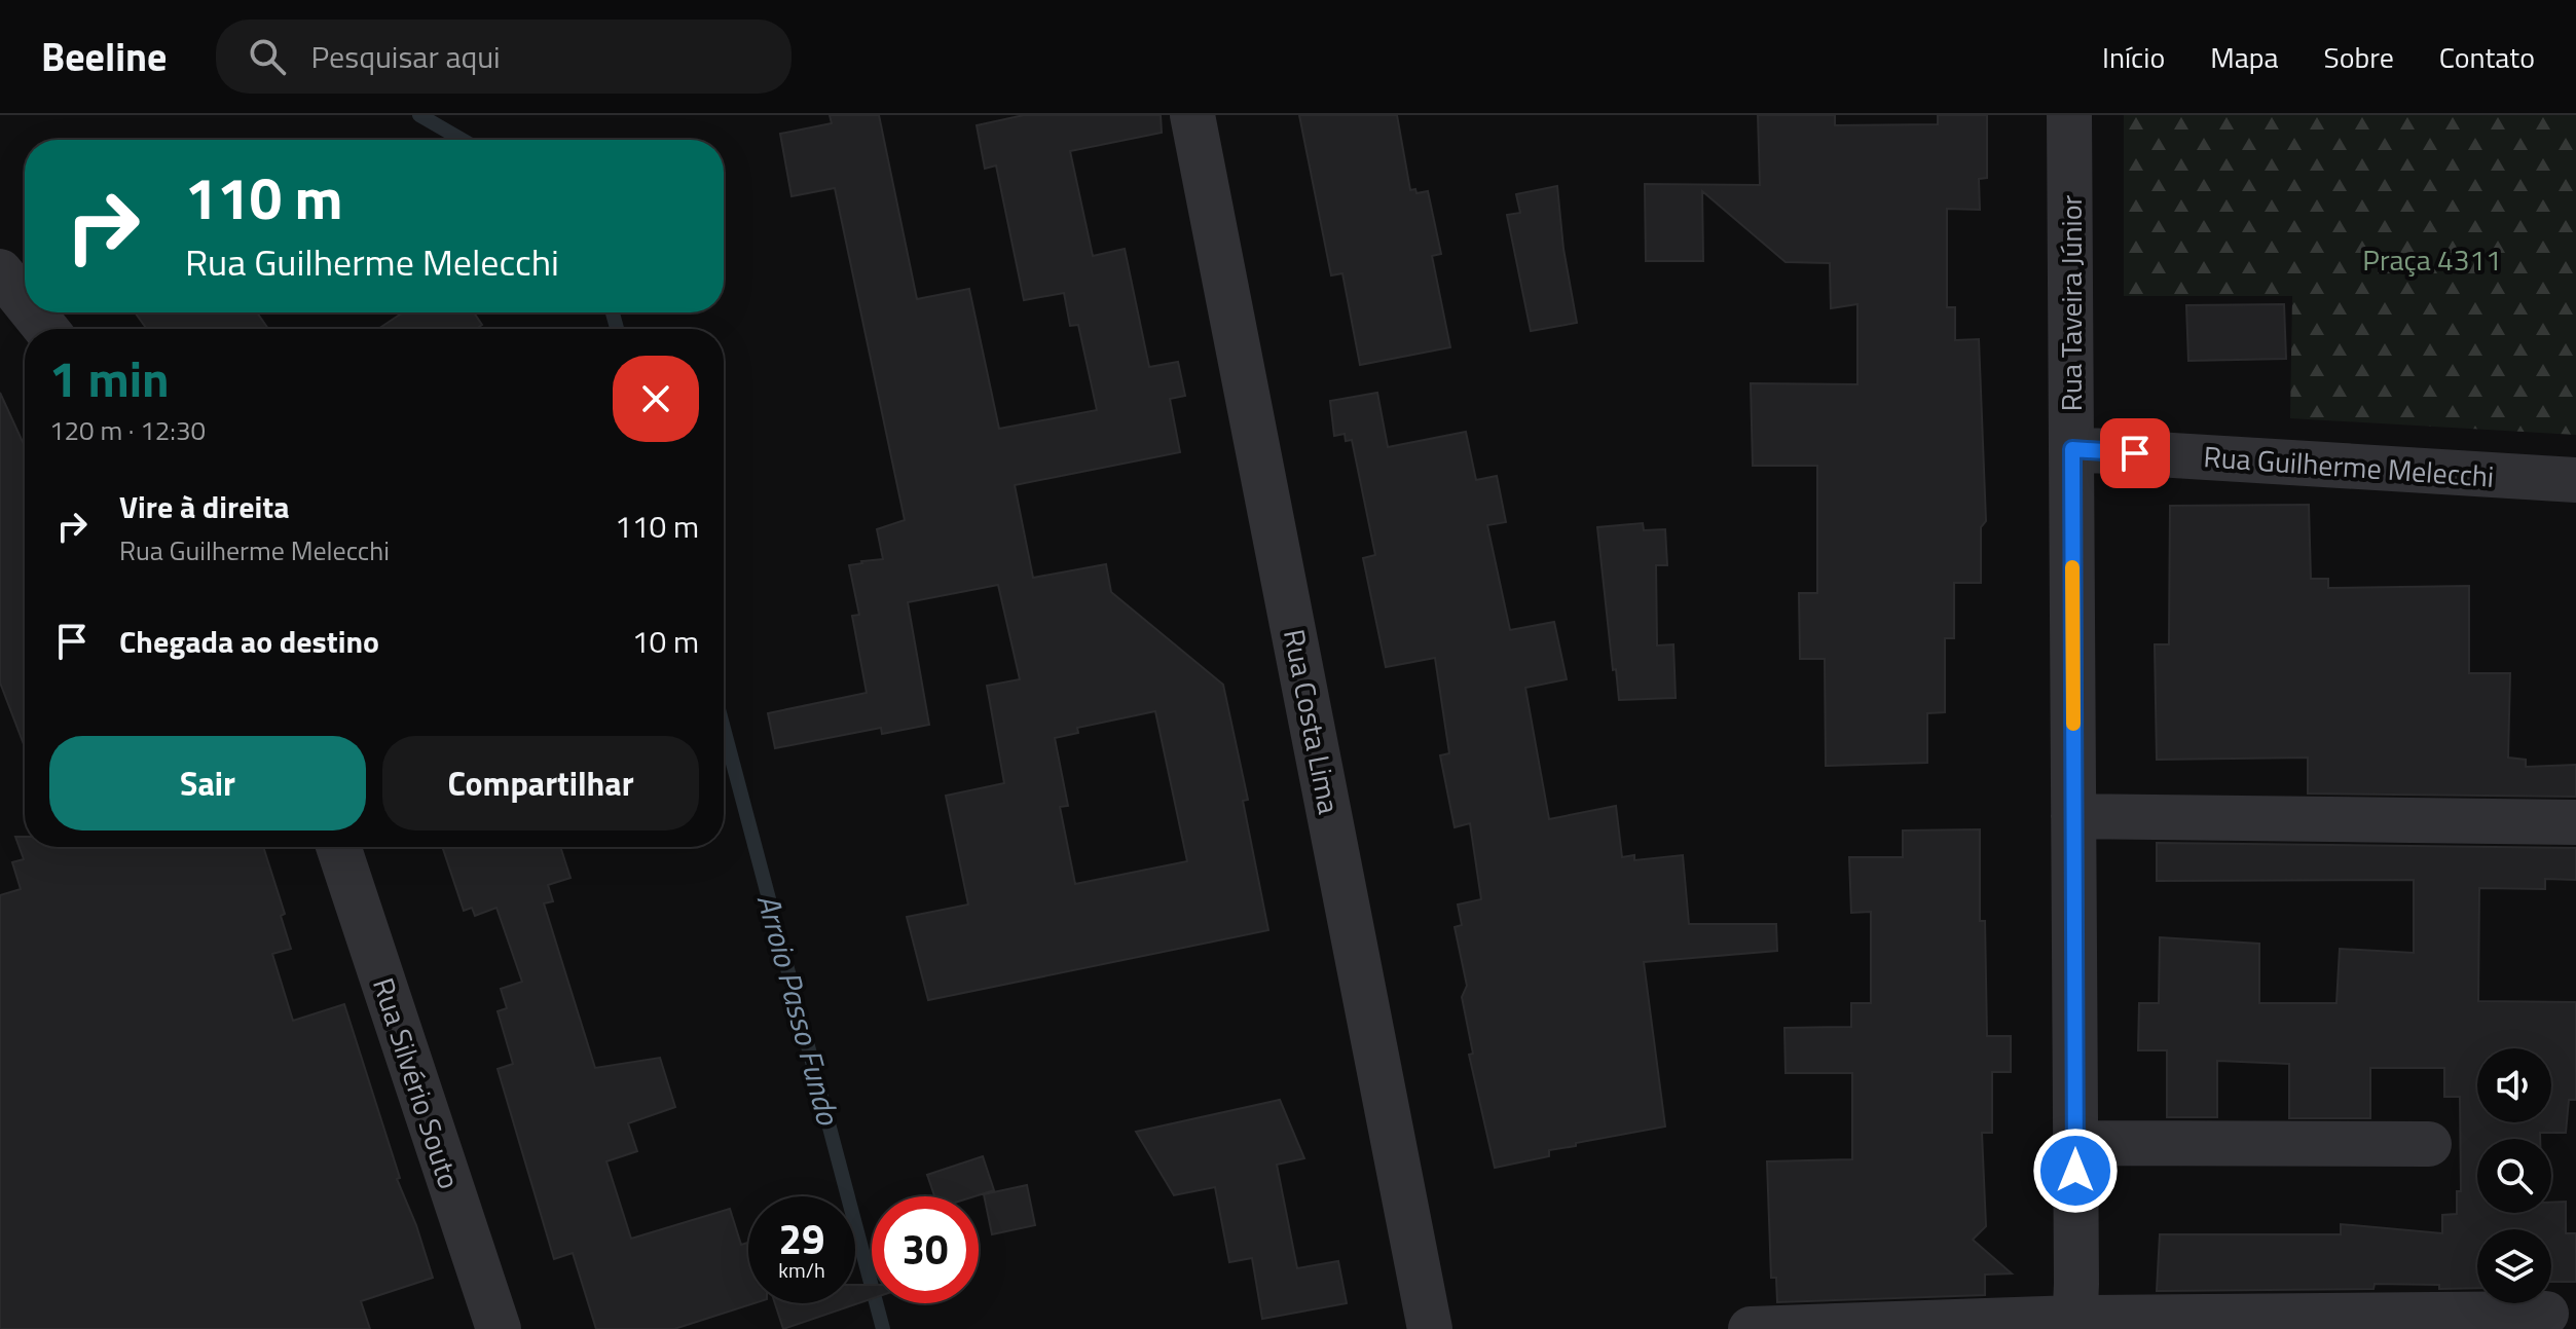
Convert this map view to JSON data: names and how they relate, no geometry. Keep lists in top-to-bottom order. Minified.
{"streets":{"street":["Rua Taveira Júnior","Rua Guilherme Melecchi","Rua Costa Lima","Rua Silvério Souto"]},"crossings":[["Rua Taveira Júnior","Rua Guilherme Melecchi"]],"water":["Arroio Passo Fundo"],"parks":["Praça 4311"],"page":{"header":"Beeline","search":"Pesquisar aqui","nav":["Início","Mapa","Sobre","Contato"],"turn":["110 m","Rua Guilherme Melecchi"],"heading":["1 min","120 m · 12:30"],"list":[{"name":"Vire à direita","note":"Rua Guilherme Melecchi","value":"110 m"},{"name":"Chegada ao destino","value":"10 m"}],"buttons":["Sair","Compartilhar"],"speed":"29 km/h","limit":"30"}}
